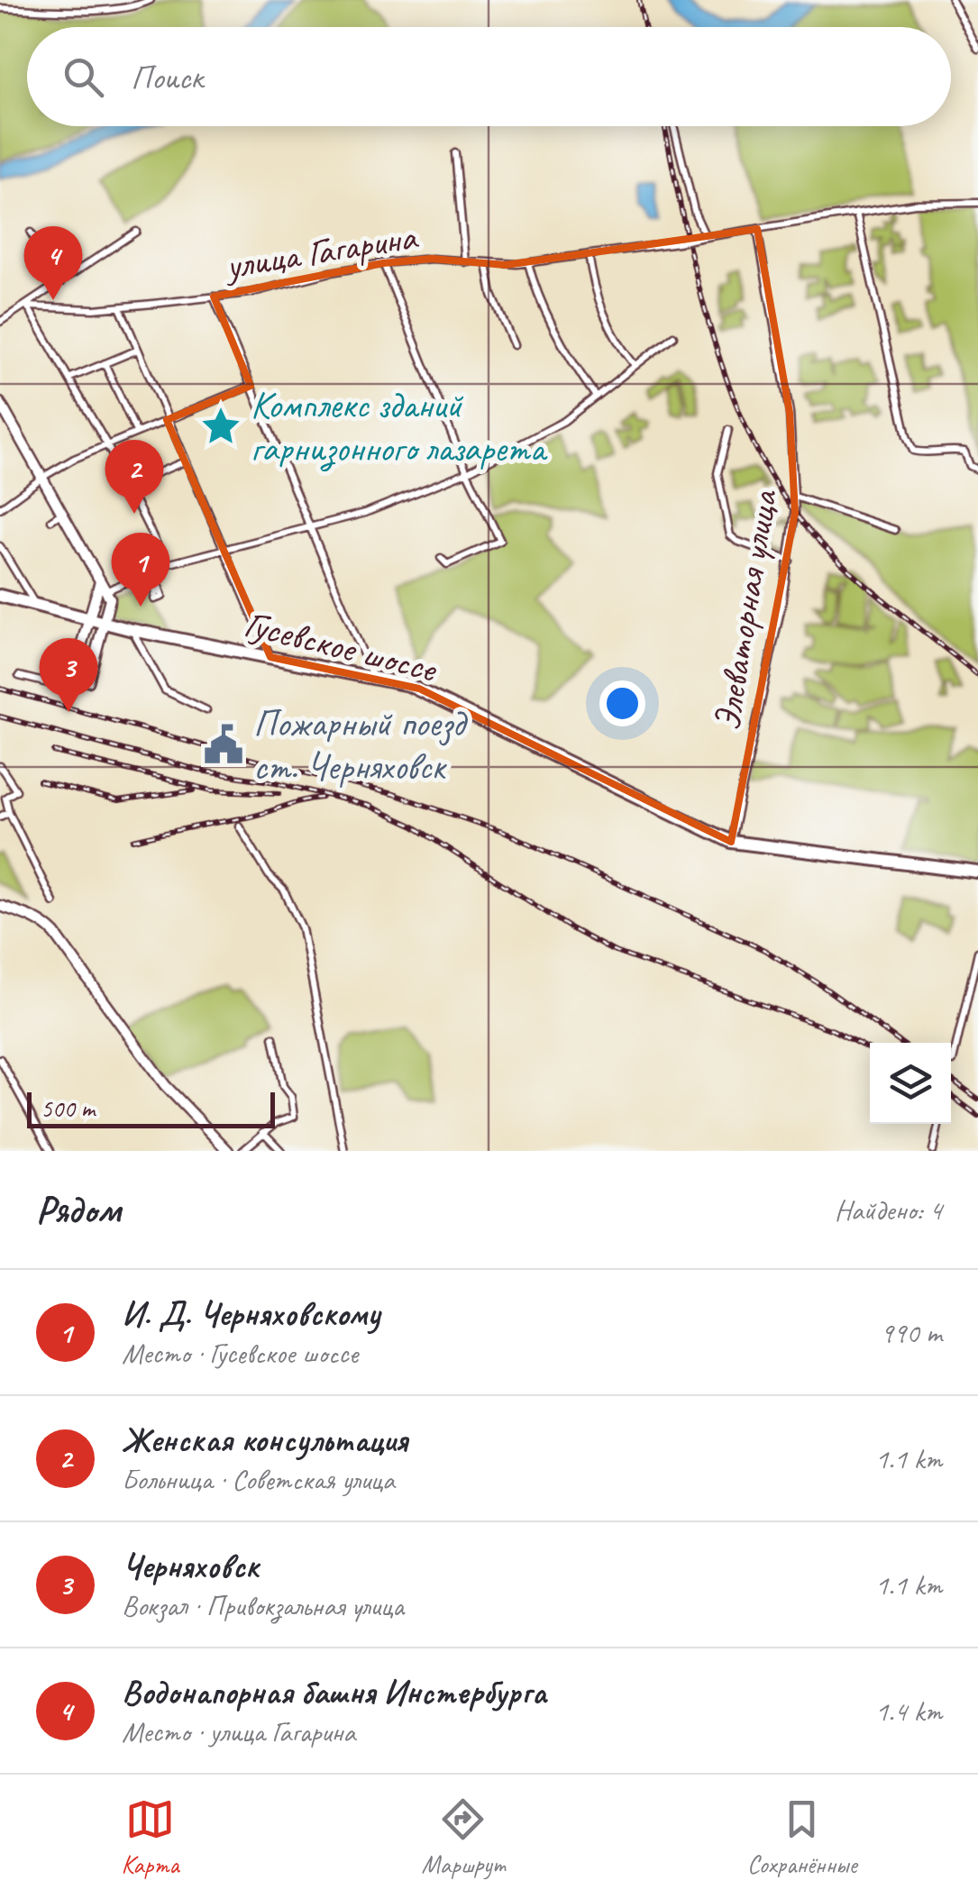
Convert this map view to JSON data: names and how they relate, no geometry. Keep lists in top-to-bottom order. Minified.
{"streets":{"highway":["Гусевское шоссе"],"street":["улица Гагарина","Элеваторная улица"]},"crossings":[["Элеваторная улица","Гусевское шоссе"]],"places":{"place":["Комплекс зданий гарнизонного лазарета"],"public building":["Пожарный поезд ст. Черняховск"]},"scale_bar":"500 m","page":{"search":"Поиск","pins":["4","2","1","3"],"scale":"500 m","heading":["Рядом","Найдено: 4"],"list":[{"mark":"1","name":"И. Д. Черняховскому","note":"Место · Гусевское шоссе","value":"990 m"},{"mark":"2","name":"Женская консультация","note":"Больница · Советская улица","value":"1.1 km"},{"mark":"3","name":"Черняховск","note":"Вокзал · Привокзальная улица","value":"1.1 km"},{"mark":"4","name":"Водонапорная башня Инстербурга","note":"Место · улица Гагарина","value":"1.4 km"}],"nav":["Карта","Маршрут","Сохранённые"]}}
